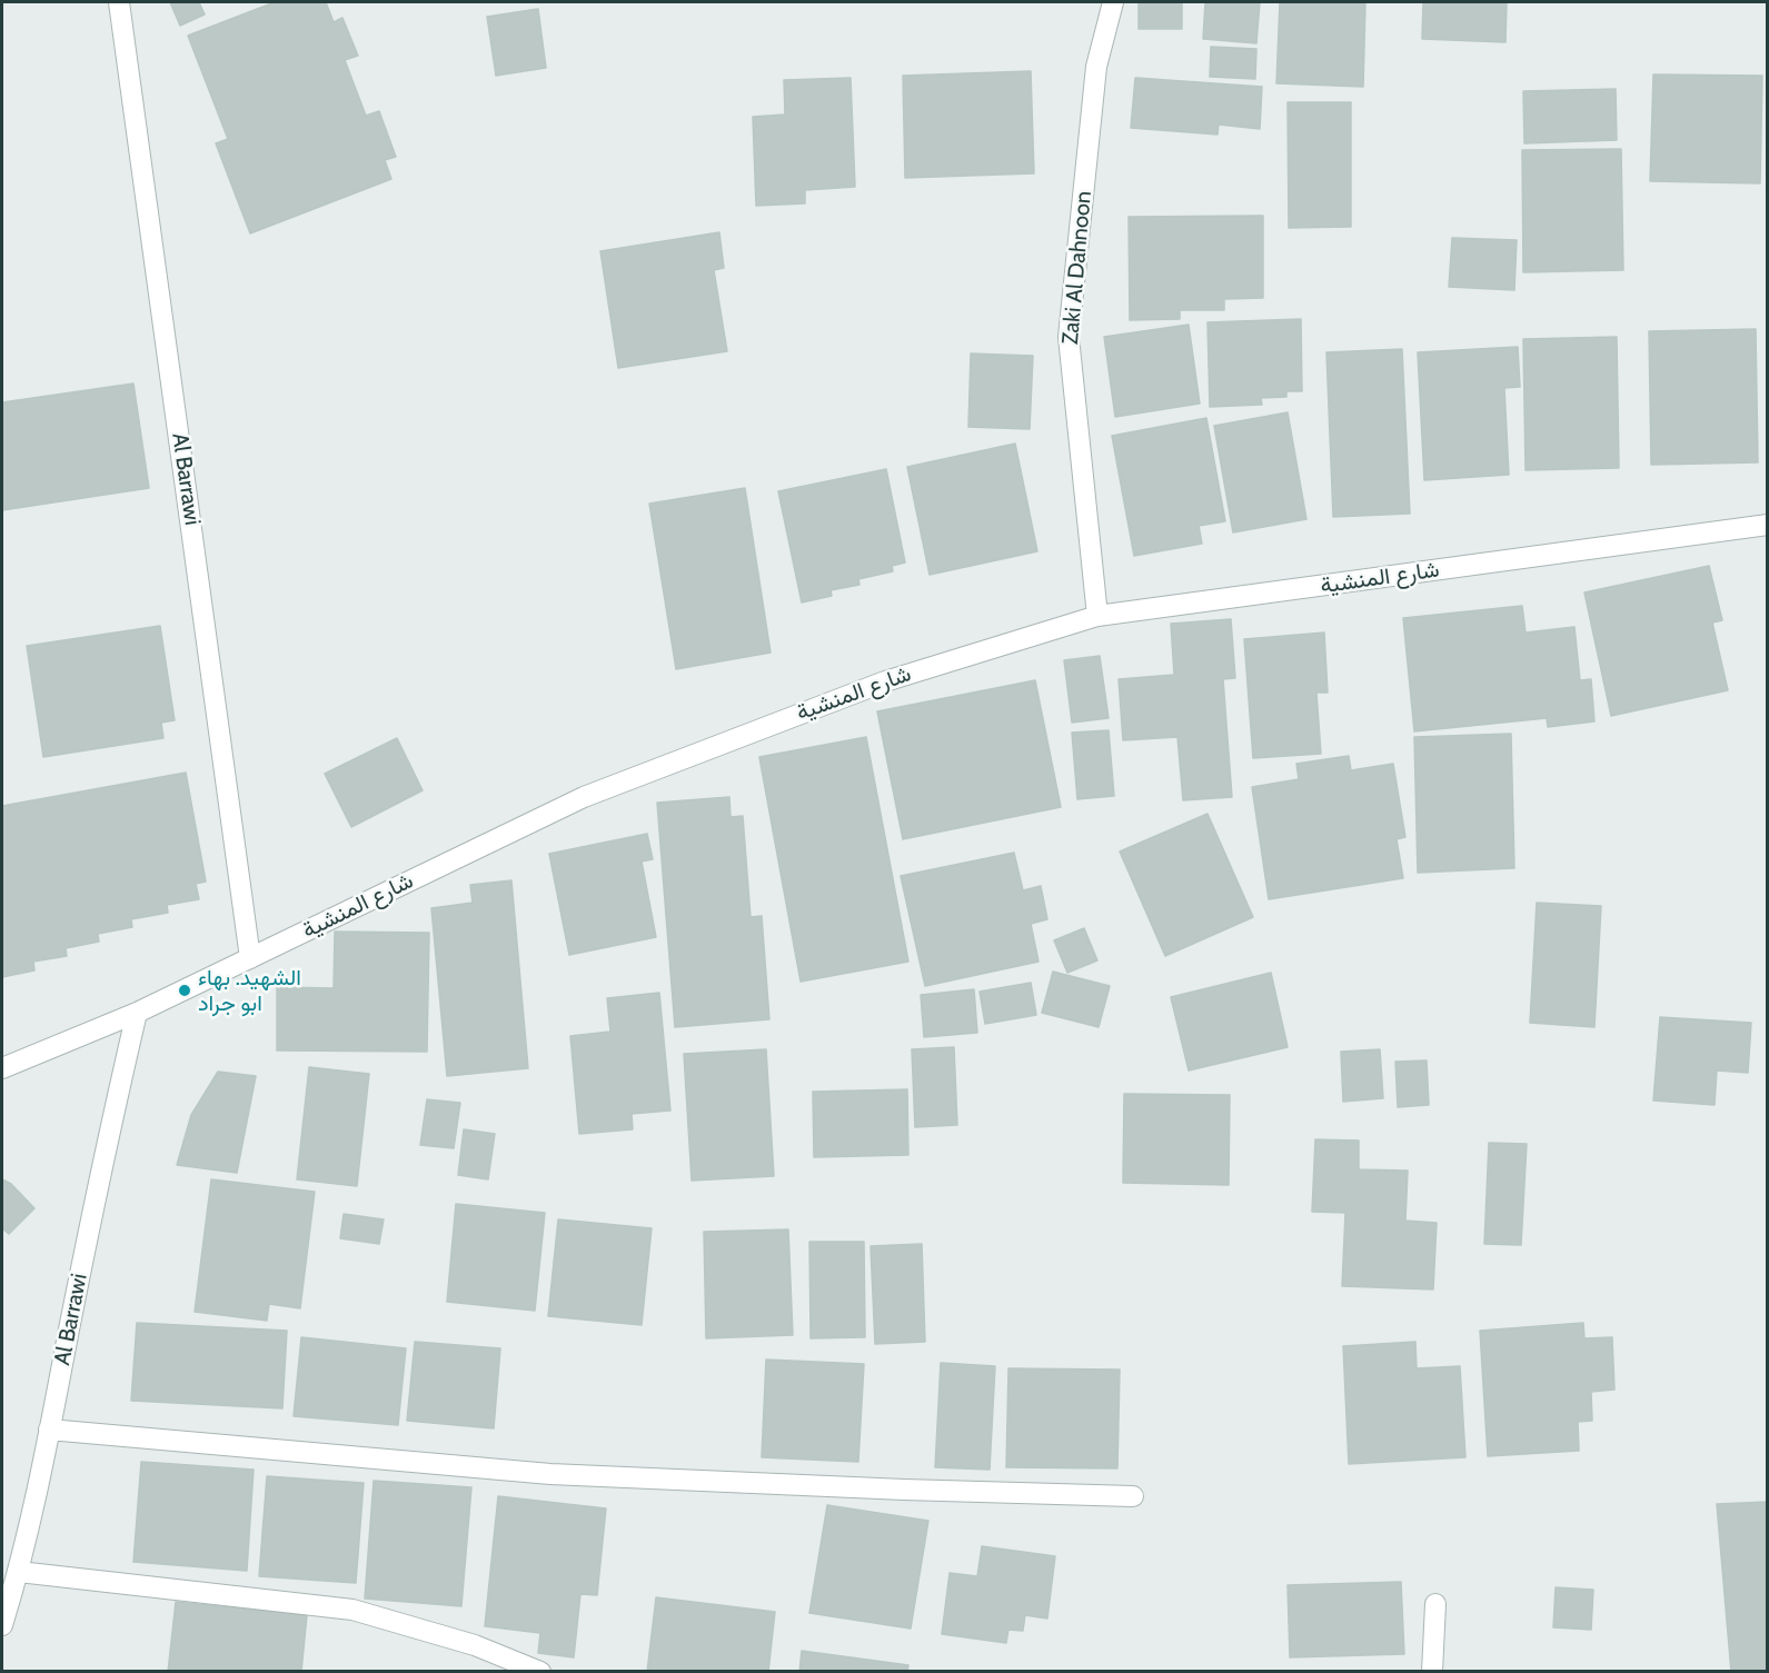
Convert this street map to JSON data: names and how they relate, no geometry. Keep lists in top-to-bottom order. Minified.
{"streets":{"street":["Zaki Al Dahnoon","Al Barrawi","شارع المنشية"]},"crossings":[["Zaki Al Dahnoon","شارع المنشية"],["Al Barrawi","شارع المنشية"]],"places":["الشهيد. بهاء ابو جراد"]}
